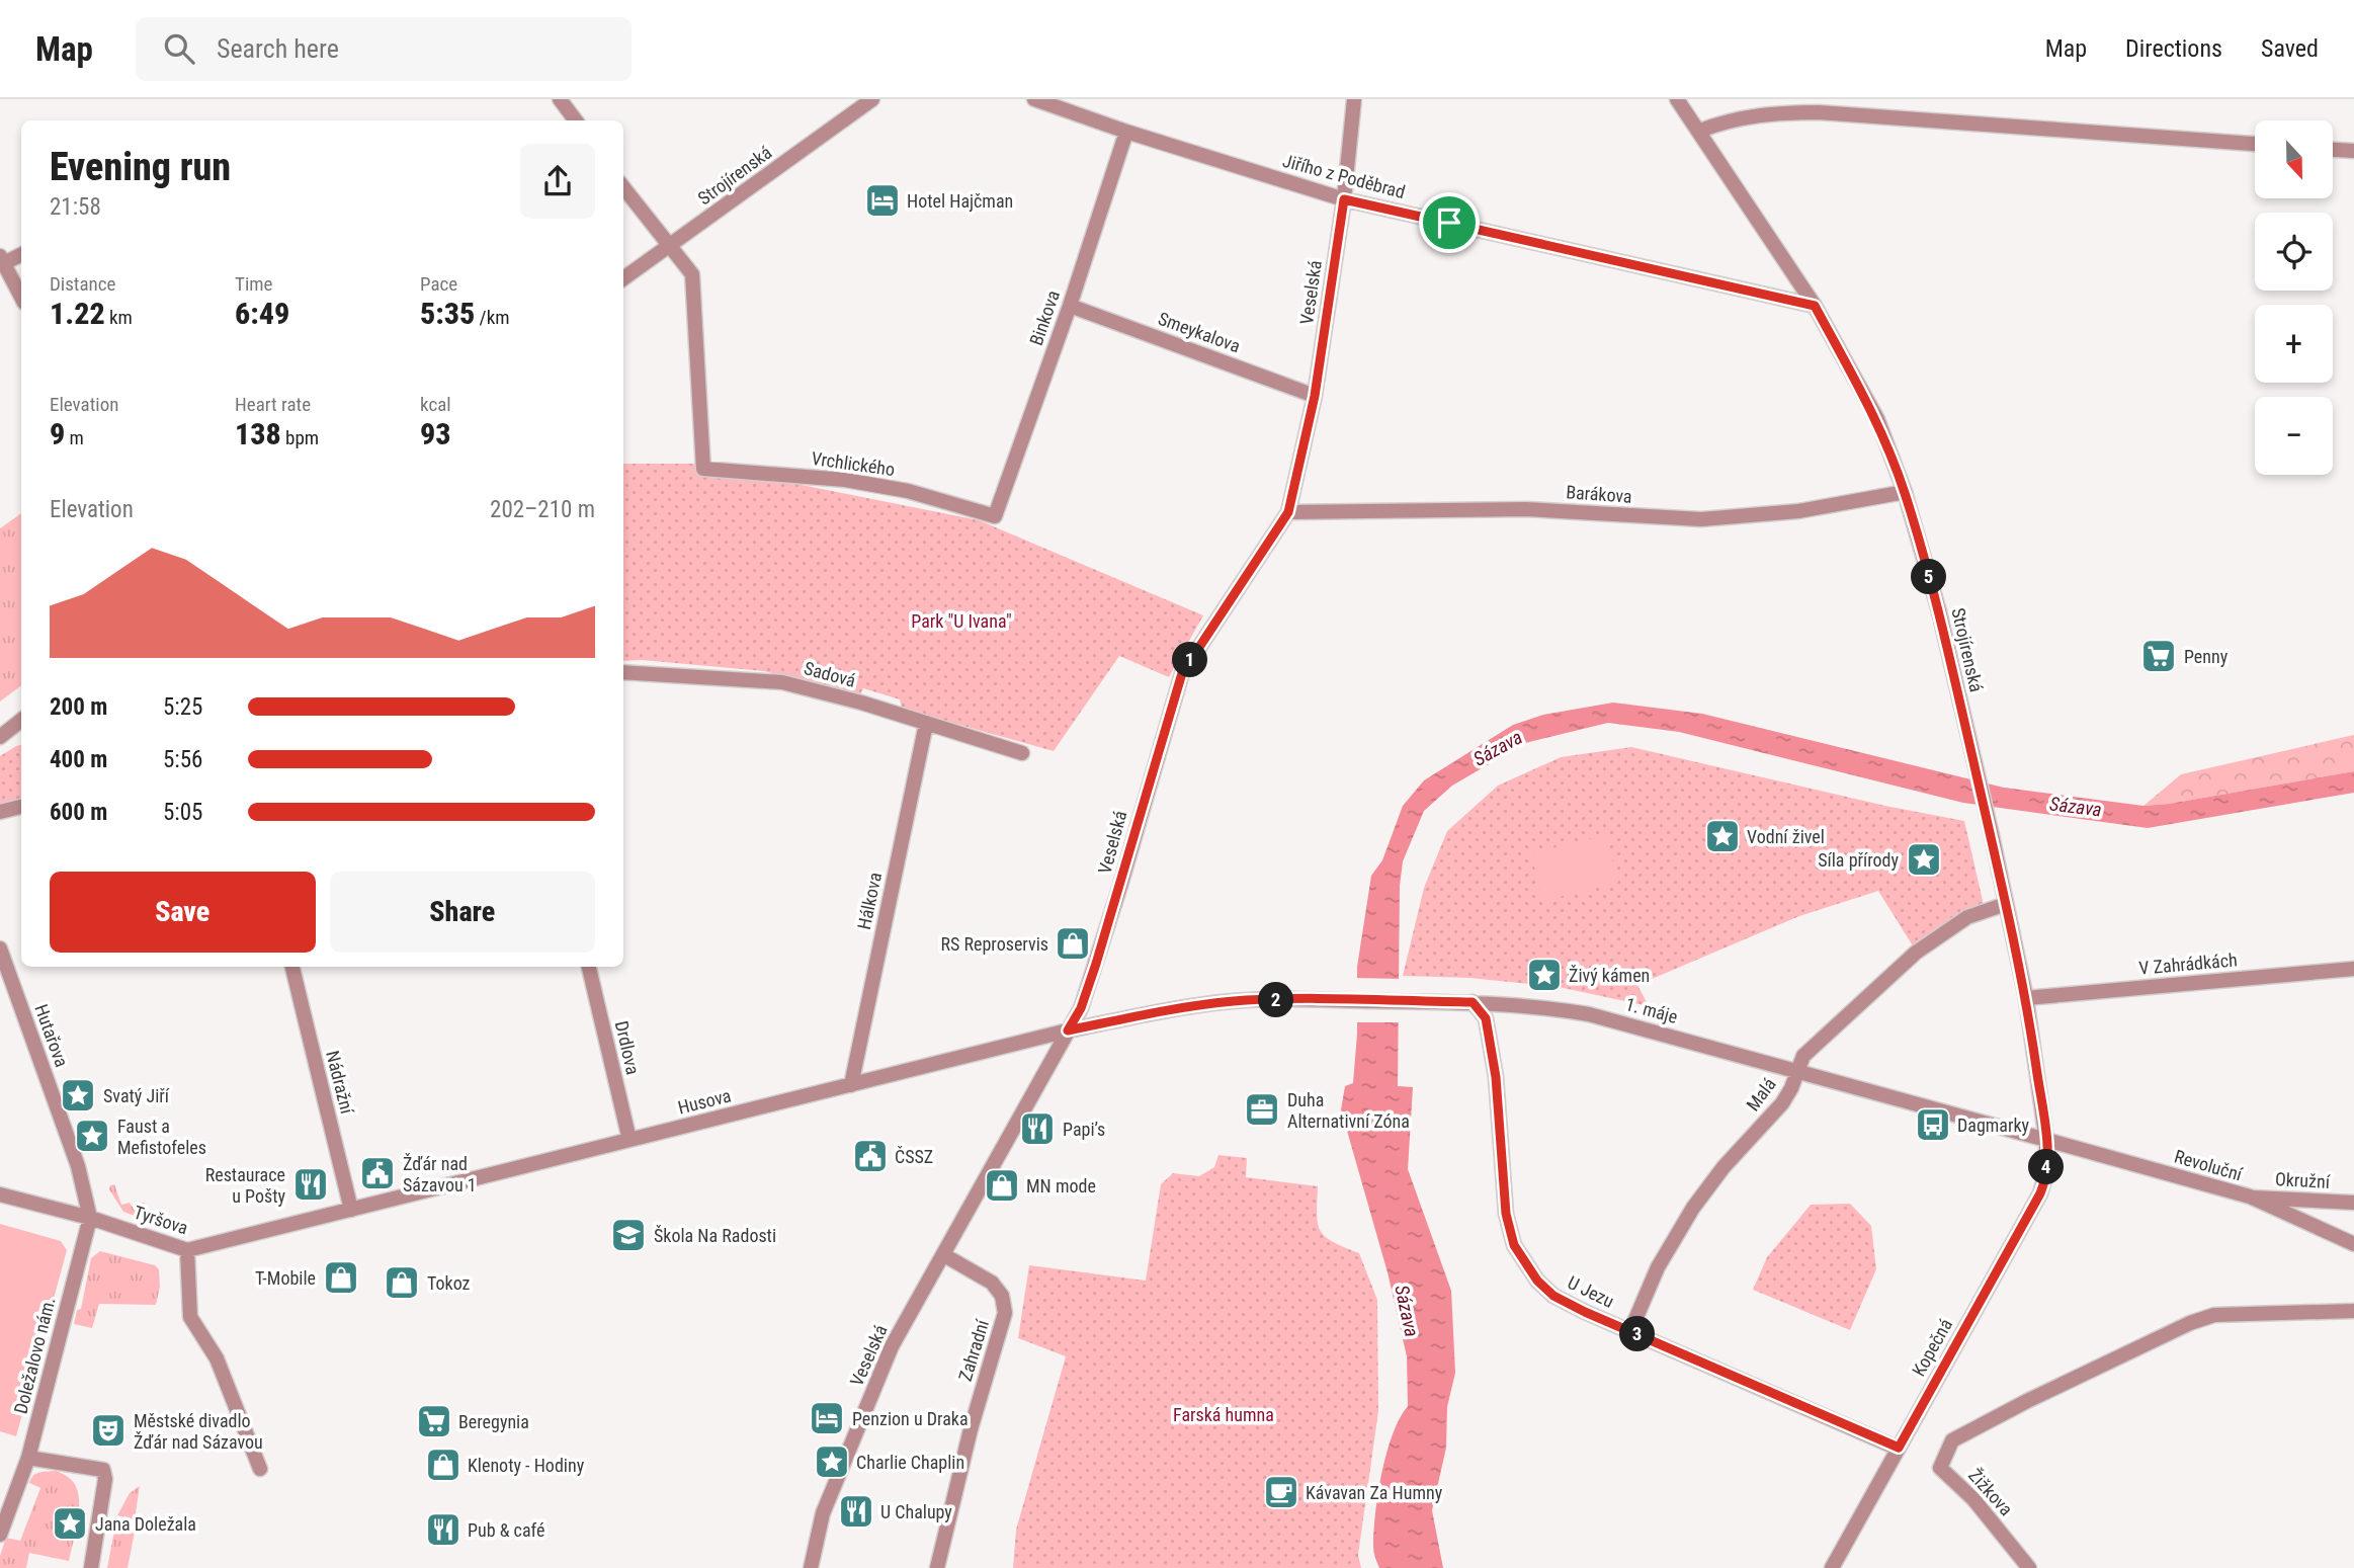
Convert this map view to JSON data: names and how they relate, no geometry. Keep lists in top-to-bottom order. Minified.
{"streets":{"street":["Strojírenská","Jiřího z Poděbrad","Veselská","Binkova","Smeykalova","Vrchlického","Barákova","Sadová","Hálkova","V Zahrádkách","1. máje","Hutařova","Drdlova","Nádražní","Malá","Husova","Revoluční","Okružní","Tyršova","U Jezu","Kopečná","Zahradní","Doležalovo nám.","Žižkova"]},"crossings":[["Strojírenská","Jiřího z Poděbrad"],["Strojírenská","Vrchlického"],["Strojírenská","Barákova"],["Strojírenská","V Zahrádkách"],["Strojírenská","1. máje"],["Strojírenská","Malá"],["Strojírenská","Revoluční"],["Strojírenská","Kopečná"],["Jiřího z Poděbrad","Veselská"],["Jiřího z Poděbrad","Binkova"],["Veselská","Smeykalova"],["Veselská","Barákova"],["Veselská","1. máje"],["Veselská","Husova"],["Veselská","Zahradní"],["Binkova","Smeykalova"],["Binkova","Vrchlického"],["Sadová","Hálkova"],["Hálkova","Husova"],["1. máje","Malá"],["1. máje","Husova"],["1. máje","Revoluční"],["1. máje","U Jezu"],["1. máje","Kopečná"],["Hutařova","Tyršova"],["Hutařova","Doležalovo nám."],["Drdlova","Husova"],["Nádražní","Husova"],["Nádražní","Tyršova"],["Malá","U Jezu"],["Husova","Tyršova"],["Revoluční","Okružní"],["Revoluční","Kopečná"],["Tyršova","Doležalovo nám."],["U Jezu","Kopečná"]],"water":["Sázava"],"parks":["Park \"U Ivana\"","Farská humna"],"places":{"hotel":["Hotel Hajčman","Penzion u Draka"],"supermarket":["Penny","Beregynia"],"place":["Vodní živel","Síla přírody","Živý kámen","Svatý Jiří","Faust a Mefistofeles","Charlie Chaplin","Jana Doležala"],"shop":["RS Reproservis","MN mode","T-Mobile","Tokoz","Klenoty - Hodiny"],"office":["Duha Alternativní Zóna"],"bus stop":["Dagmarky"],"restaurant":["Papi’s","Restaurace u Pošty","U Chalupy","Pub & café"],"public building":["ČSSZ","Žďár nad Sázavou 1"],"school or university":["Škola Na Radosti"],"theatre":["Městské divadlo Žďár nad Sázavou"],"cafe":["Kávavan Za Humny"]},"north":"bottom","page":{"header":"Map","search":"Search here","nav":["Map","Directions","Saved"],"map_buttons":["+","−"],"heading":["Evening run","21:58"],"stats":[["Distance","1.22 km"],["Time","6:49"],["Pace","5:35 /km"],["Elevation","9 m"],["Heart rate","138 bpm"],["kcal","93"]],"chart":["Elevation","202–210 m"],"pins":["5","1","2","4","3"],"list":[{"name":"200 m","note":"5:25"},{"name":"400 m","note":"5:56"},{"name":"600 m","note":"5:05"}],"buttons":["Save","Share"]}}
